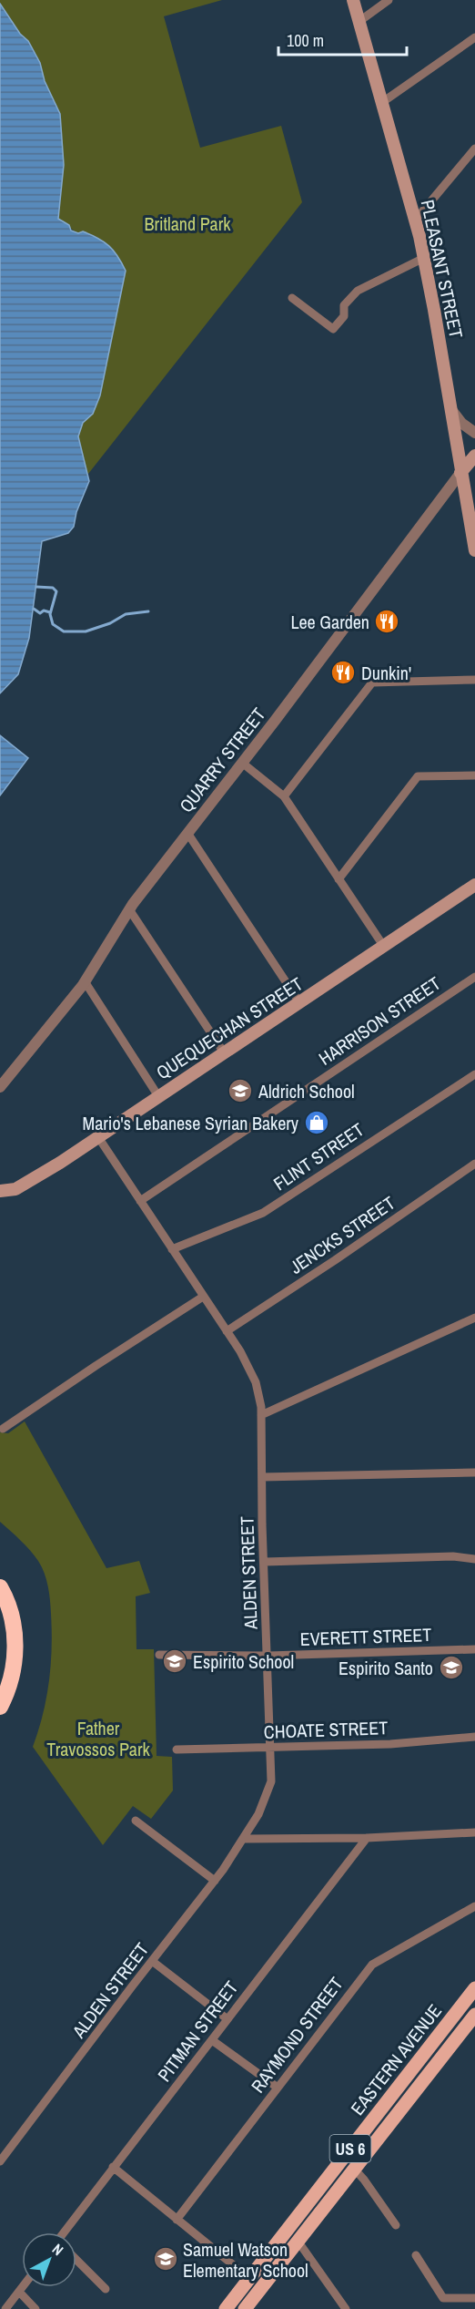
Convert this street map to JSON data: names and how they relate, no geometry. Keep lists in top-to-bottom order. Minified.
{"streets":{"main road":["PLEASANT STREET","QUARRY STREET","QUEQUECHAN STREET","EASTERN AVENUE","US 6"],"street":["HARRISON STREET","FLINT STREET","JENCKS STREET","ALDEN STREET","EVERETT STREET","CHOATE STREET","PITMAN STREET","RAYMOND STREET"]},"crossings":[["PLEASANT STREET","QUARRY STREET"],["HARRISON STREET","ALDEN STREET"],["QUEQUECHAN STREET","ALDEN STREET"],["FLINT STREET","ALDEN STREET"],["JENCKS STREET","ALDEN STREET"],["ALDEN STREET","EVERETT STREET"],["ALDEN STREET","CHOATE STREET"]],"parks":["Britland Park","Father Travossos Park"],"places":{"restaurant":["Lee Garden","Dunkin'"],"school or university":["Aldrich School","Espirito School","Espirito Santo","Samuel Watson Elementary School"],"shop":["Mario's Lebanese Syrian Bakery"]},"scale_bar":"100 m","north":"top right"}
